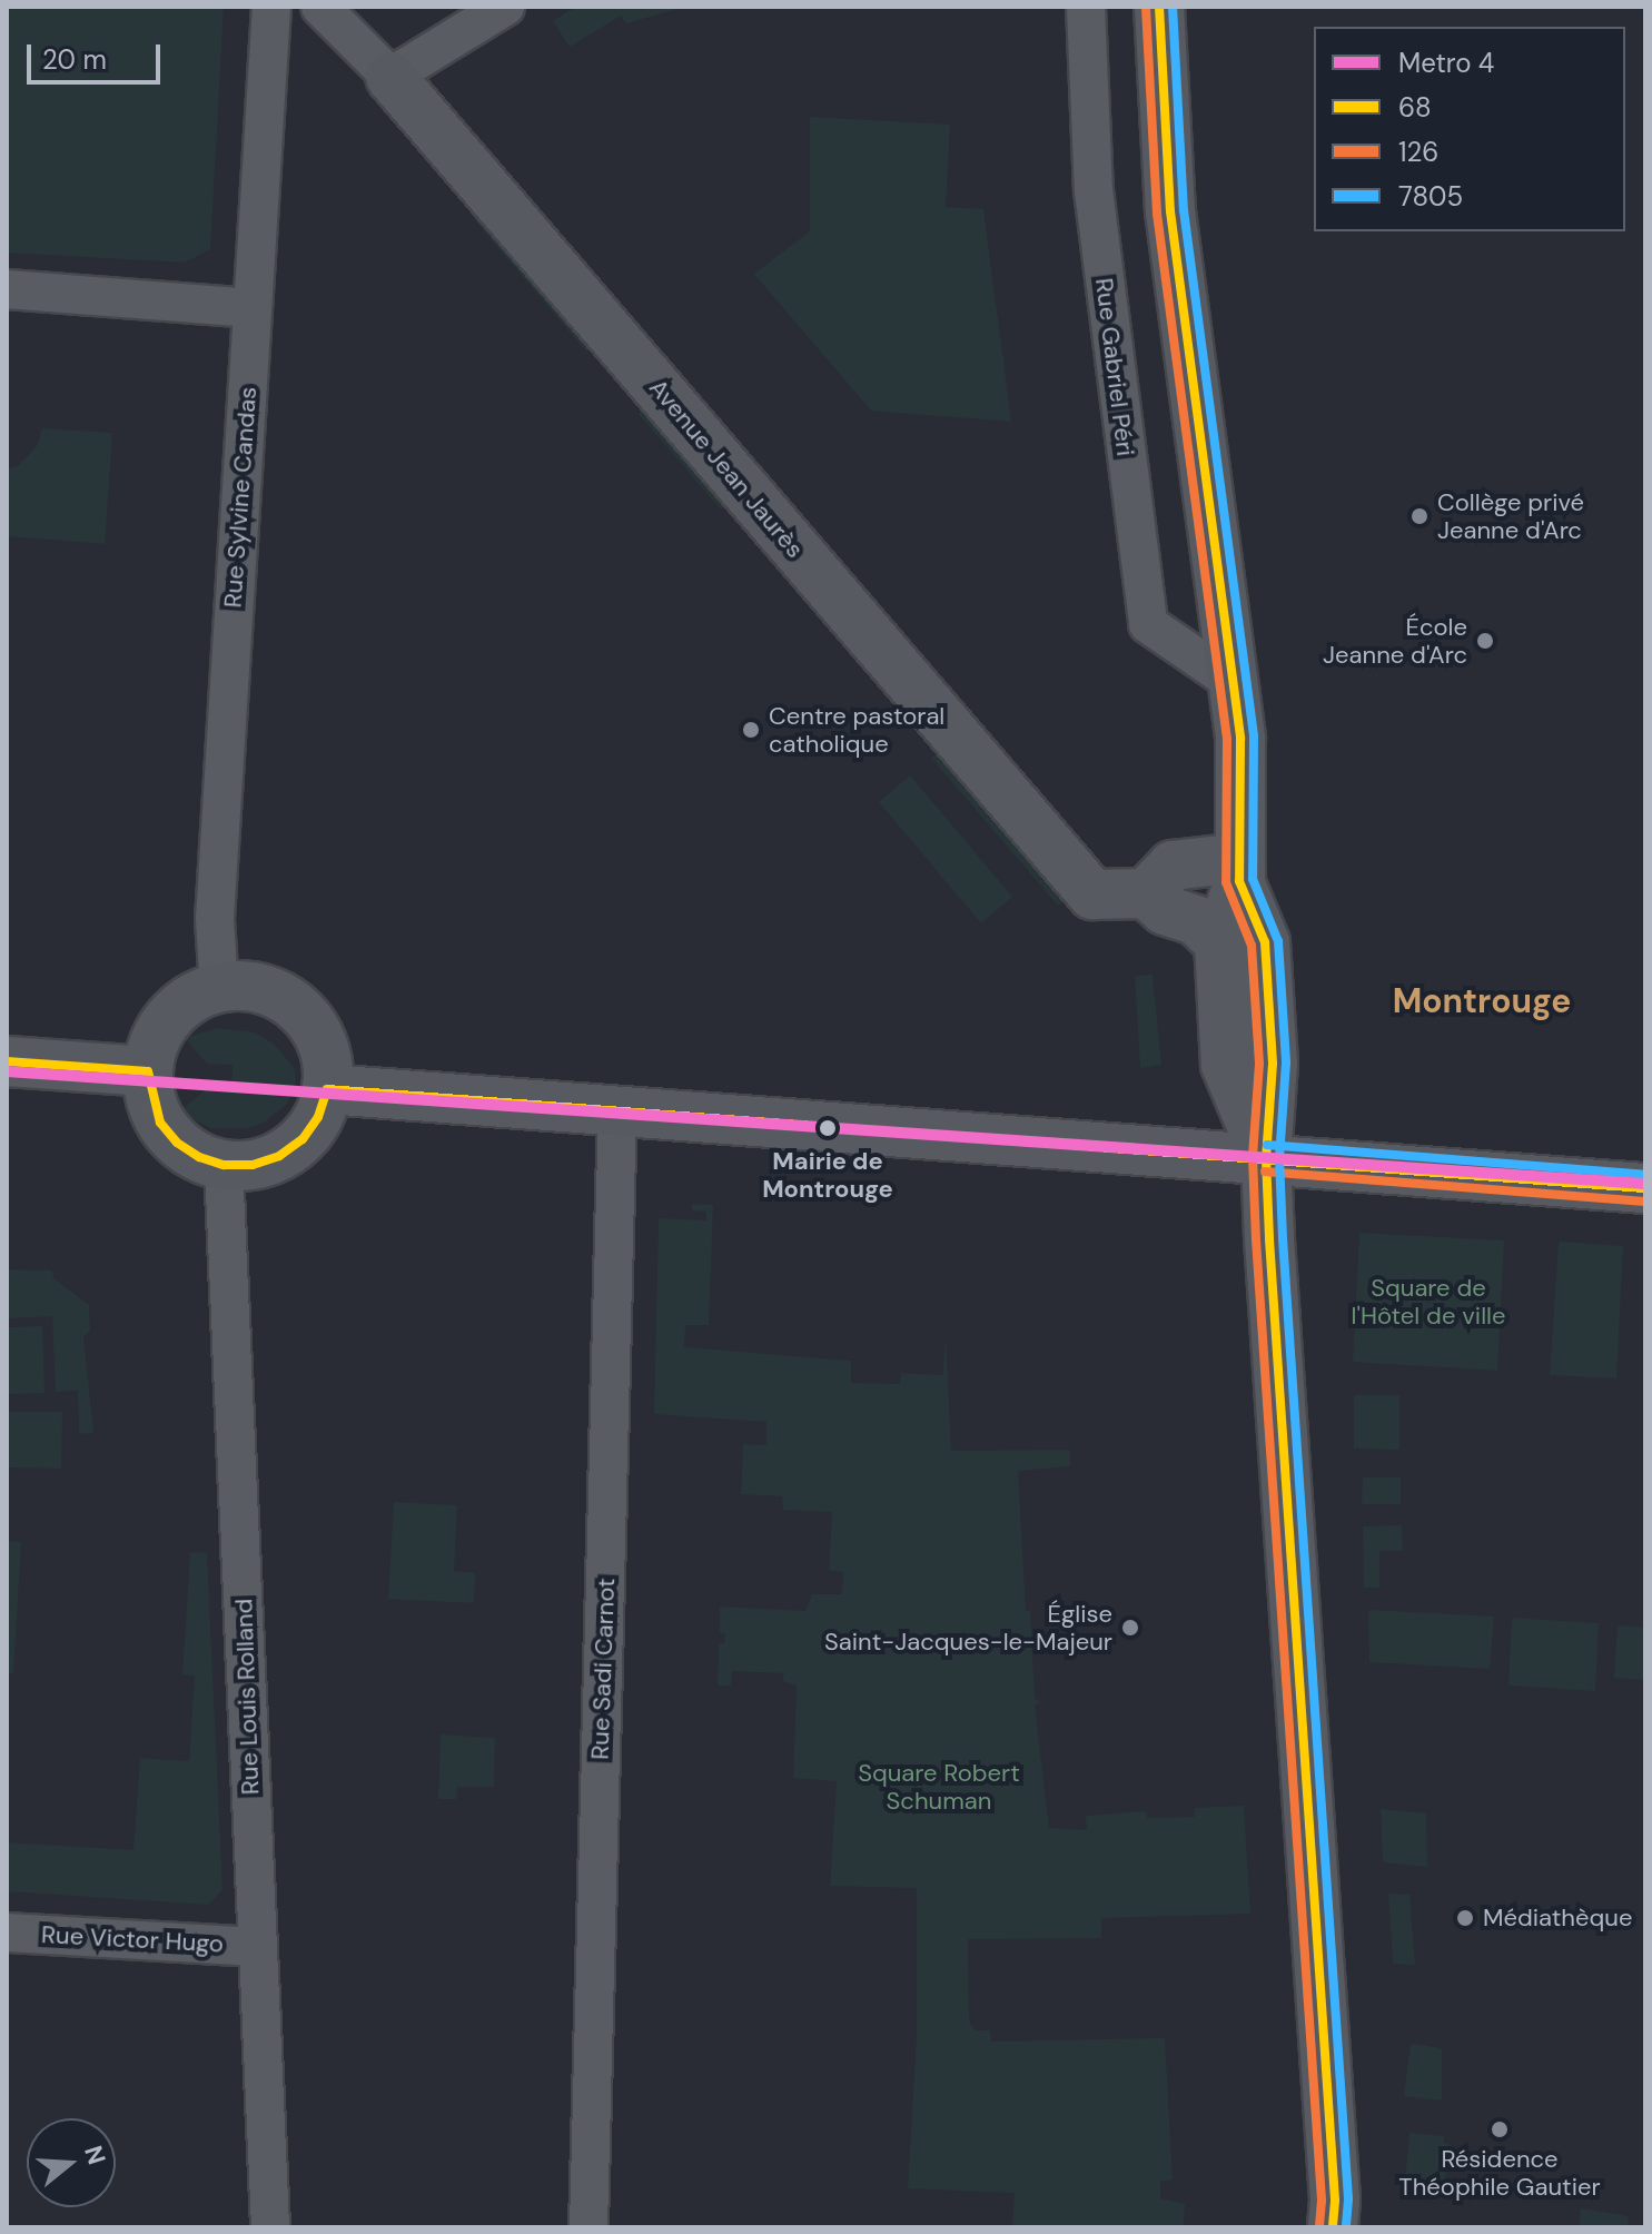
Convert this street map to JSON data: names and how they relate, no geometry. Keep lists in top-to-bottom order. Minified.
{"streets":{"main road":["Avenue Jean Jaurès"],"street":["Rue Gabriel Péri","Rue Sylvine Candas","Rue Sadi Carnot","Rue Louis Rolland","Rue Victor Hugo"]},"crossings":[["Rue Sylvine Candas","Rue Louis Rolland"],["Rue Louis Rolland","Rue Victor Hugo"]],"districts":["Montrouge"],"parks":["Square de l'Hôtel de ville","Square Robert Schuman"],"places":["Collège privé Jeanne d'Arc","École Jeanne d'Arc","Centre pastoral catholique","Mairie de Montrouge","Église Saint-Jacques-le-Majeur","Médiathèque","Résidence Théophile Gautier"],"lines":["transit line 68","transit line 7805","transit line 126","metro line 4"],"legend":["Metro 4","68","126","7805"],"scale_bar":"20 m","north":"right"}
